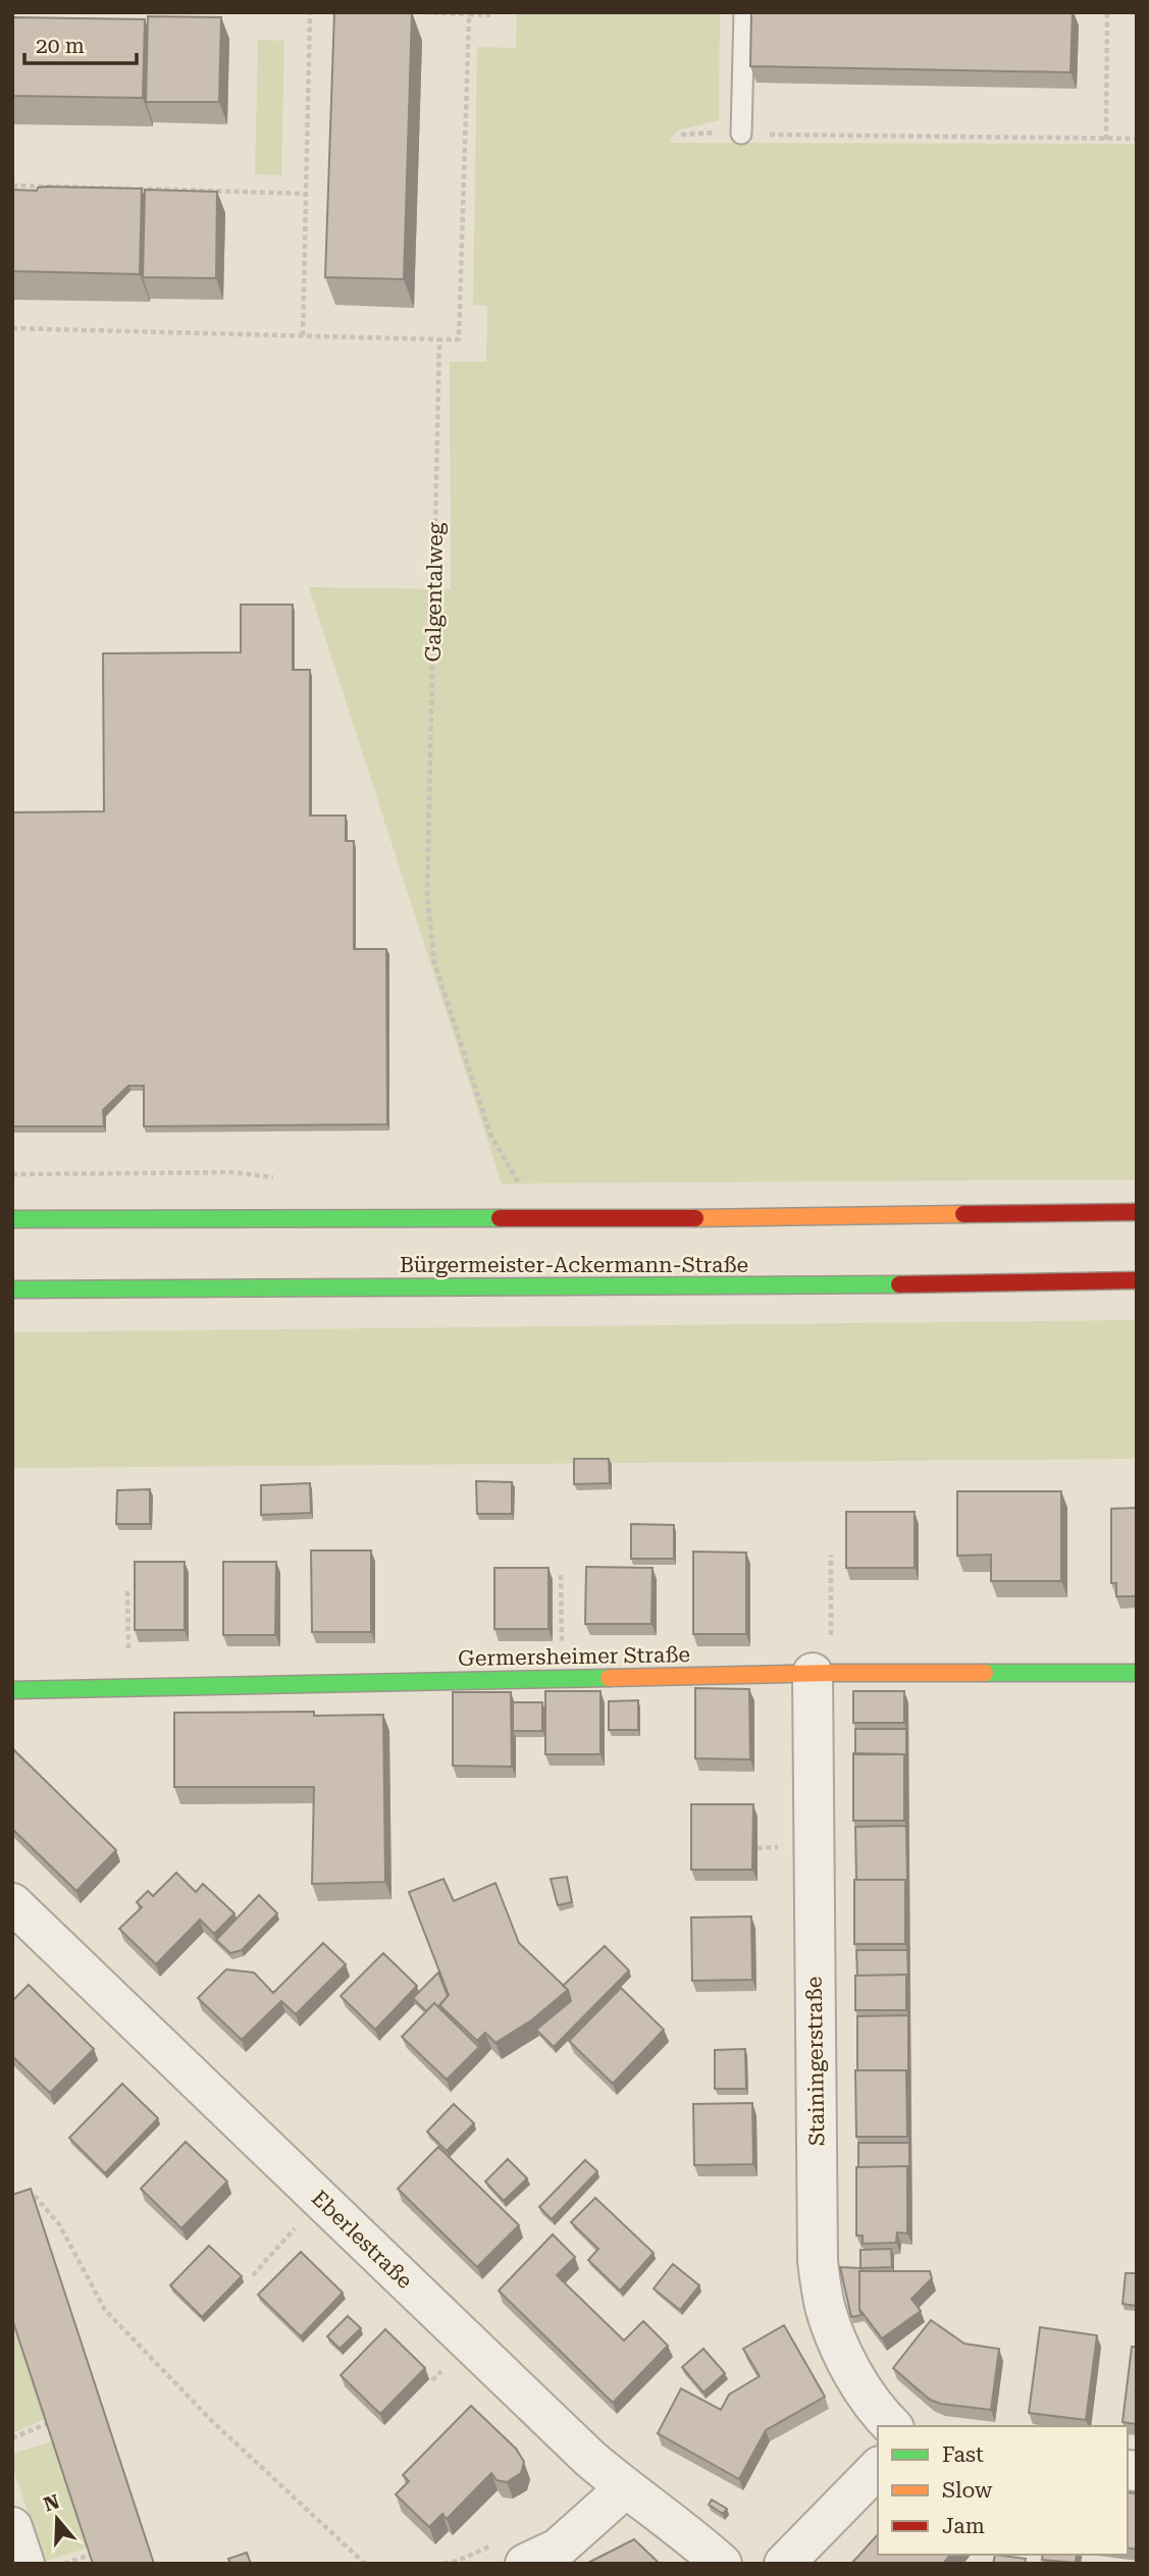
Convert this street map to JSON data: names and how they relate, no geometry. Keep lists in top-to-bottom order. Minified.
{"streets":{"main road":["Bürgermeister-Ackermann-Straße","Germersheimer Straße"],"street":["Stainingerstraße","Eberlestraße"],"path":["Galgentalweg"]},"crossings":[["Germersheimer Straße","Stainingerstraße"]],"legend":["Fast","Slow","Jam"],"scale_bar":"20 m","north":"top"}
